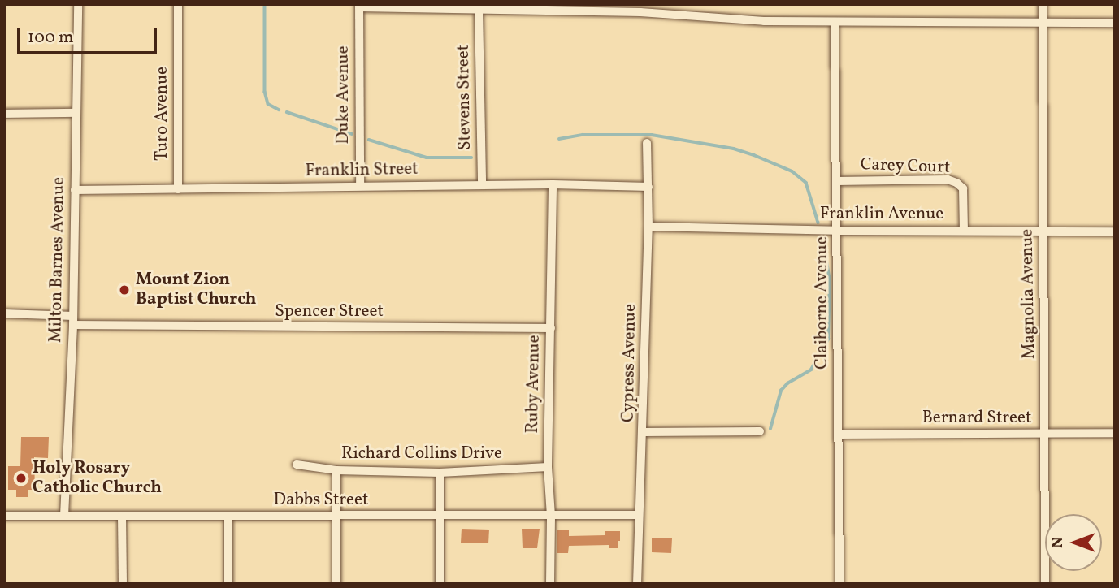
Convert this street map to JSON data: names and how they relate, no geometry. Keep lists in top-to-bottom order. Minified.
{"streets":{"street":["Duke Avenue","Stevens Street","Turo Avenue","Carey Court","Franklin Street","Franklin Avenue","Milton Barnes Avenue","Magnolia Avenue","Claiborne Avenue","Spencer Street","Cypress Avenue","Ruby Avenue","Bernard Street","Richard Collins Drive","Dabbs Street"]},"crossings":[["Duke Avenue","Franklin Street"],["Stevens Street","Franklin Street"],["Turo Avenue","Franklin Street"],["Carey Court","Franklin Avenue"],["Carey Court","Claiborne Avenue"],["Franklin Street","Milton Barnes Avenue"],["Franklin Street","Cypress Avenue"],["Franklin Street","Ruby Avenue"],["Franklin Avenue","Magnolia Avenue"],["Franklin Avenue","Claiborne Avenue"],["Franklin Avenue","Cypress Avenue"],["Milton Barnes Avenue","Spencer Street"],["Milton Barnes Avenue","Dabbs Street"],["Magnolia Avenue","Bernard Street"],["Claiborne Avenue","Bernard Street"],["Spencer Street","Ruby Avenue"],["Cypress Avenue","Dabbs Street"],["Ruby Avenue","Richard Collins Drive"],["Ruby Avenue","Dabbs Street"]],"places":["Mount Zion Baptist Church","Holy Rosary Catholic Church"],"scale_bar":"100 m","north":"left"}
